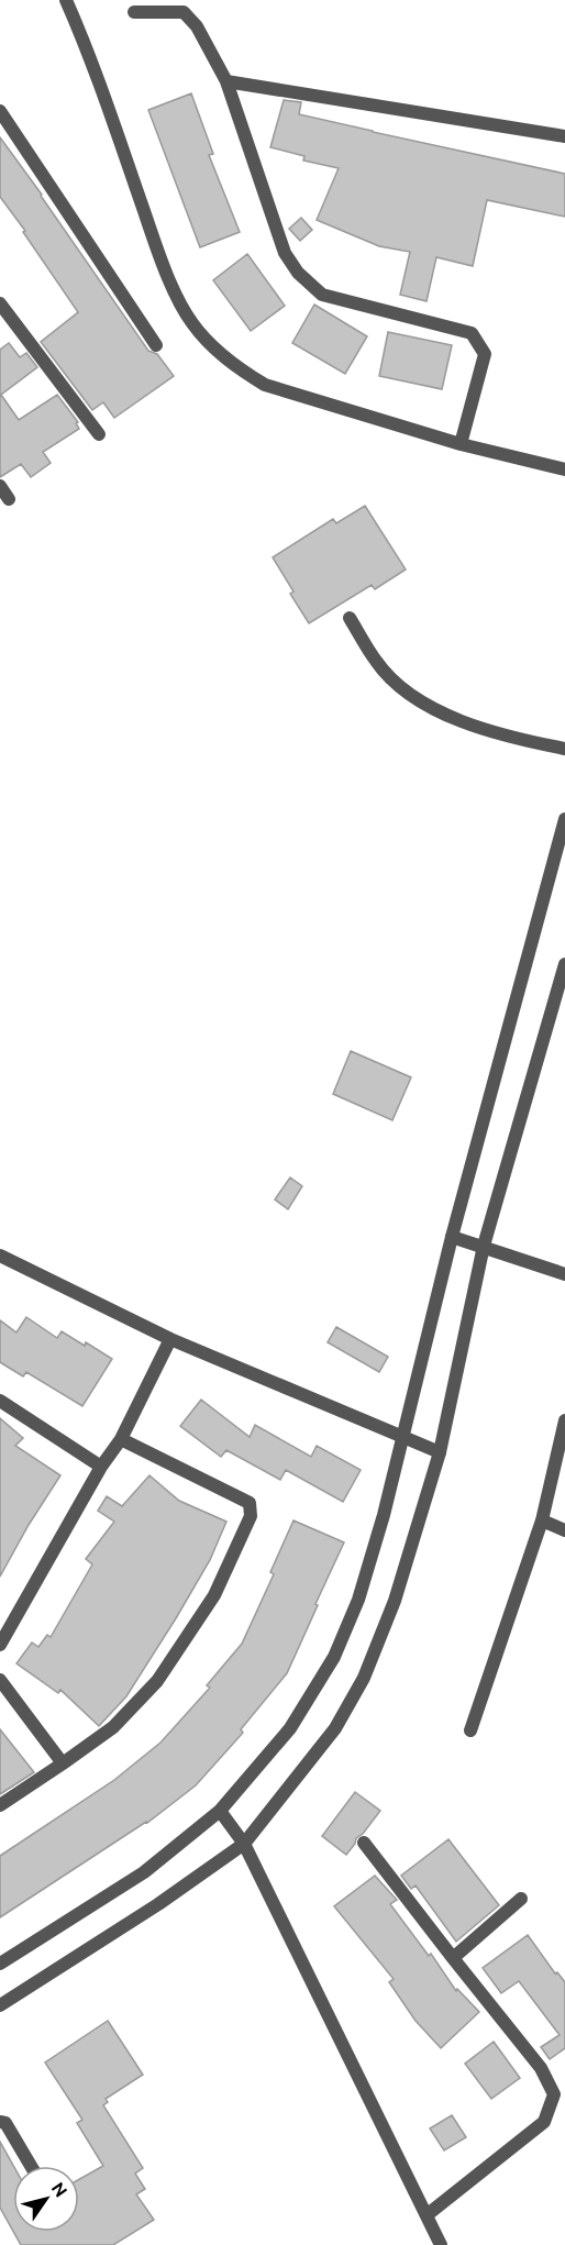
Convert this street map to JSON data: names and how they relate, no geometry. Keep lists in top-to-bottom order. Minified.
{"north":"top right"}
